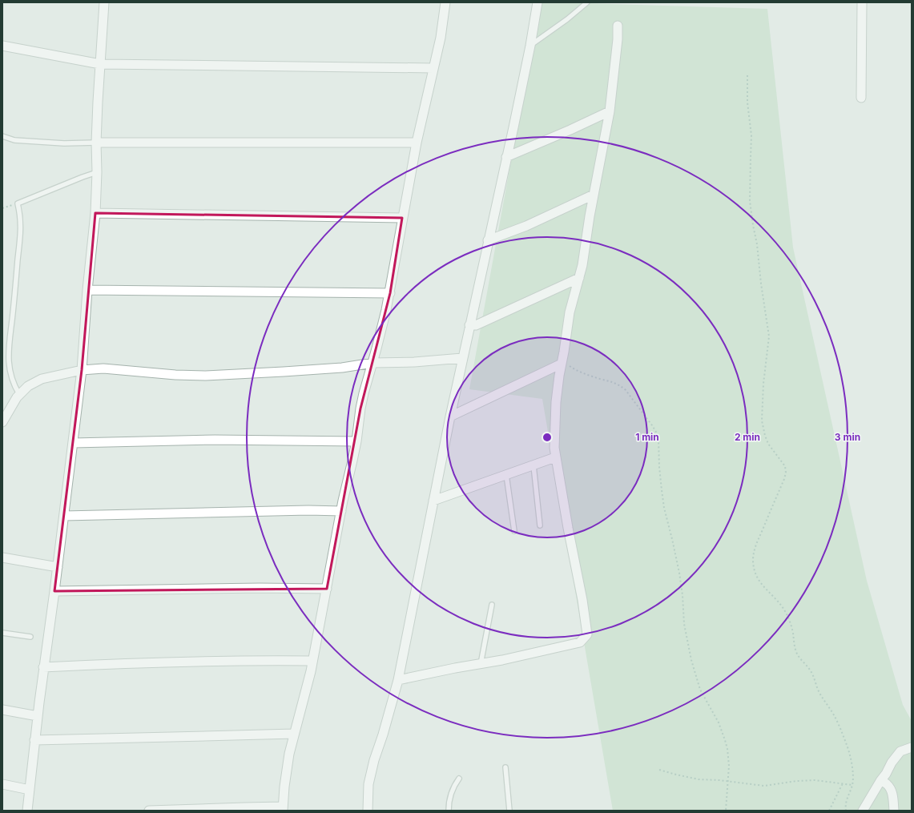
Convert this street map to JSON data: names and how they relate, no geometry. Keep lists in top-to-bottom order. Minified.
{"rings":["1 min","2 min","3 min"]}
